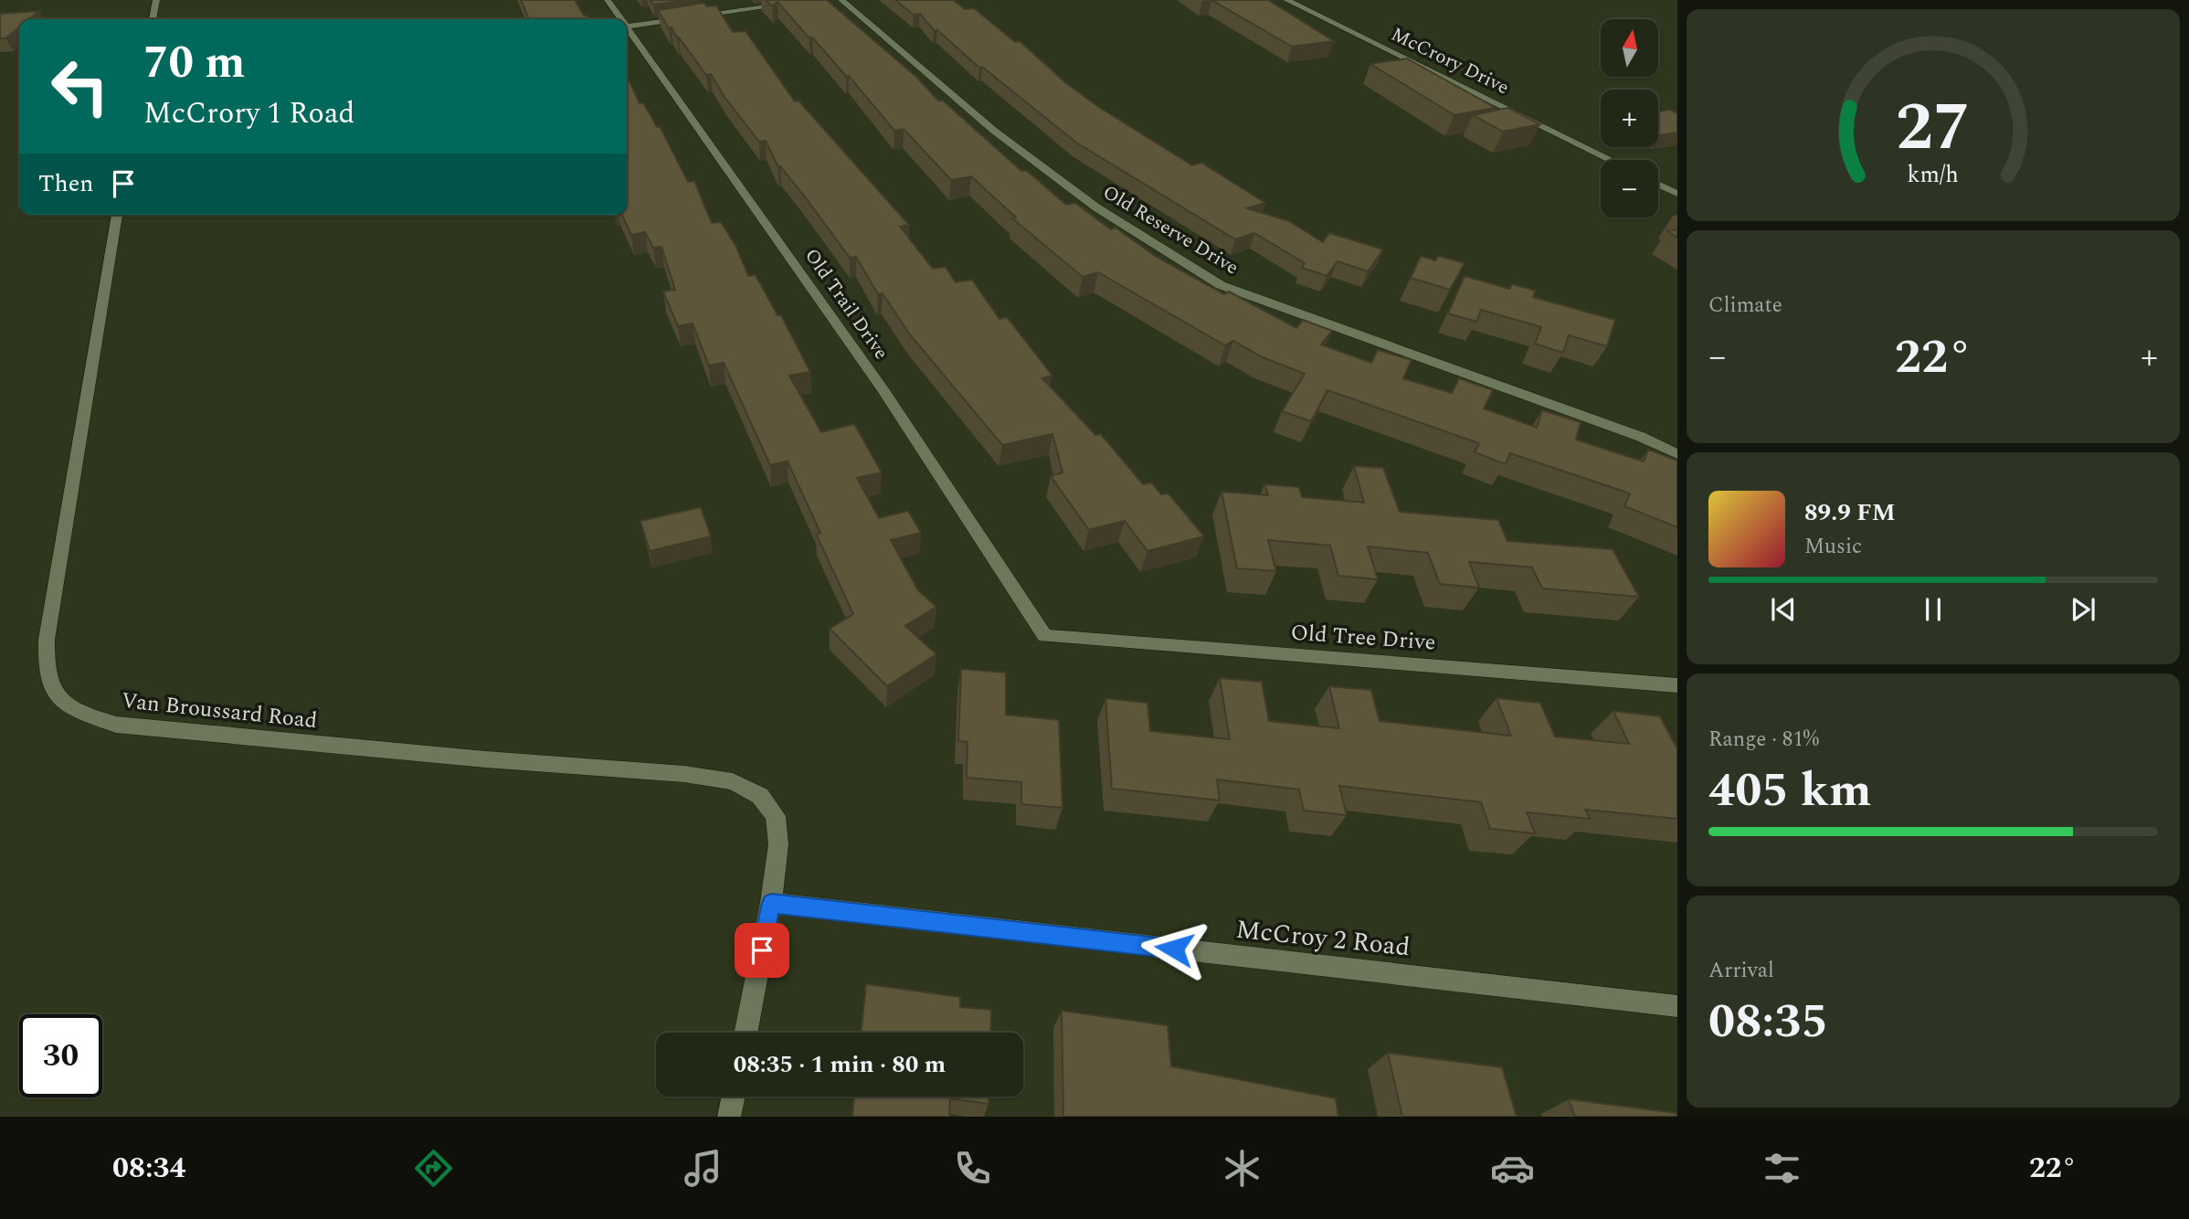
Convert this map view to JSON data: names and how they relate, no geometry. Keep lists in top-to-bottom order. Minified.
{"streets":{"street":["McCrory Drive","Old Reserve Drive","Old Trail Drive","Old Tree Drive","Van Broussard Road","McCroy 2 Road"]},"crossings":[["Old Trail Drive","Old Tree Drive"],["Van Broussard Road","McCroy 2 Road"]],"north":"top","page":{"map_buttons":["+","−"],"turn":["70 m","McCrory 1 Road"],"then":"Then","tile":["Climate",["Range · 81%","405 km"],["Arrival","08:35"]],"heat":["−","22°","+"],"song":["89.9 FM","Music"],"limit":"30","trip":"08:35 · 1 min · 80 m","tabs":["08:34","22°"],"gauge":["27","km/h"]}}
